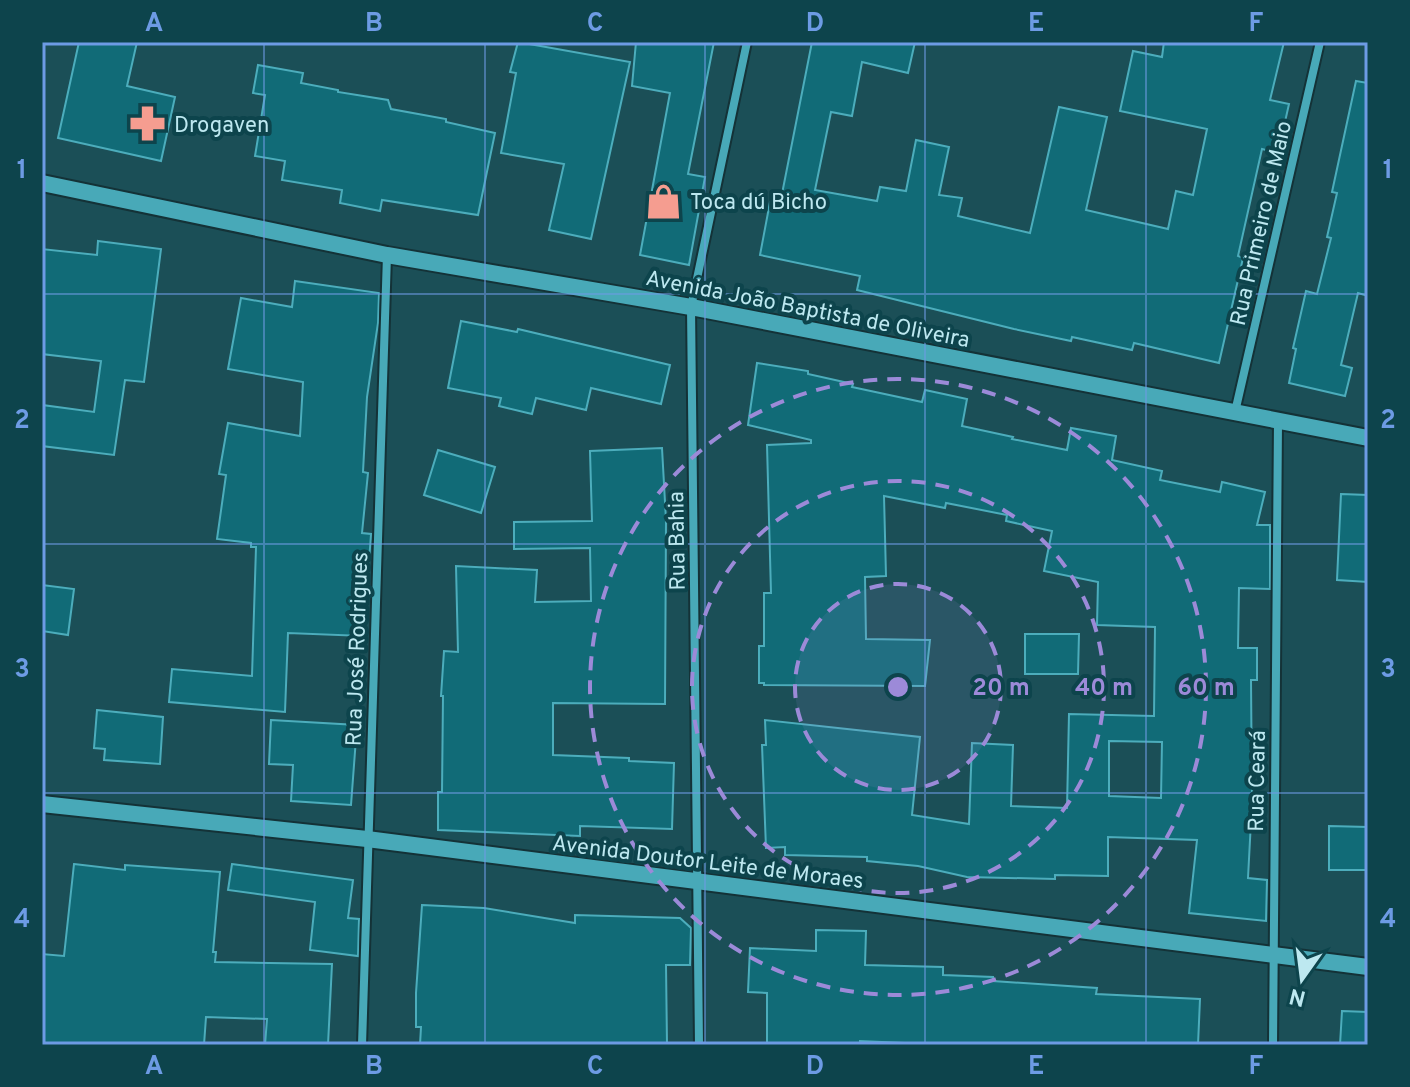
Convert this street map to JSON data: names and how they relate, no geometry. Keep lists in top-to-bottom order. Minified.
{"streets":{"street":["Rua Primeiro de Maio","Avenida João Baptista de Oliveira","Rua Bahia","Rua José Rodrigues","Rua Ceará","Avenida Doutor Leite de Moraes"]},"crossings":[["Rua Primeiro de Maio","Avenida João Baptista de Oliveira"],["Avenida João Baptista de Oliveira","Rua Bahia"],["Avenida João Baptista de Oliveira","Rua José Rodrigues"],["Avenida João Baptista de Oliveira","Rua Ceará"],["Rua Bahia","Avenida Doutor Leite de Moraes"],["Rua José Rodrigues","Avenida Doutor Leite de Moraes"],["Rua Ceará","Avenida Doutor Leite de Moraes"]],"places":{"pharmacy":["Drogaven"],"shop":["Toca dú Bicho"]},"north":"bottom","grid":{"columns":["A","B","C","D","E","F"],"rows":["1","2","3","4"]},"rings":["20 m","40 m","60 m"]}
